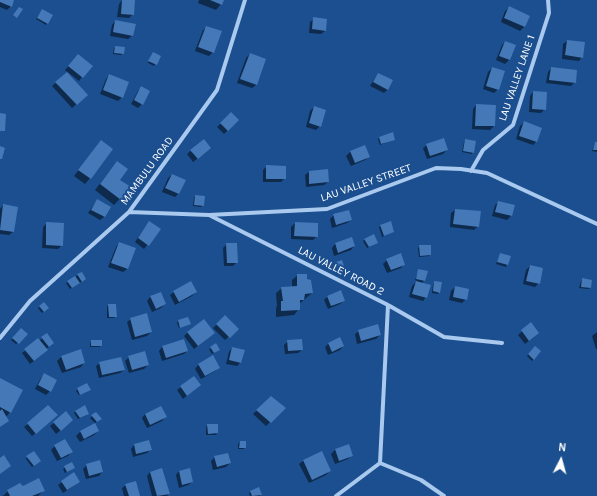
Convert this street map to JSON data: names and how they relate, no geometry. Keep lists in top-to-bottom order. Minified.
{"streets":{"street":["LAU VALLEY LANE 1","MAMBULU ROAD","LAU VALLEY STREET","LAU VALLEY ROAD 2"]},"crossings":[["LAU VALLEY LANE 1","LAU VALLEY STREET"],["MAMBULU ROAD","LAU VALLEY STREET"],["LAU VALLEY STREET","LAU VALLEY ROAD 2"]],"north":"top"}
